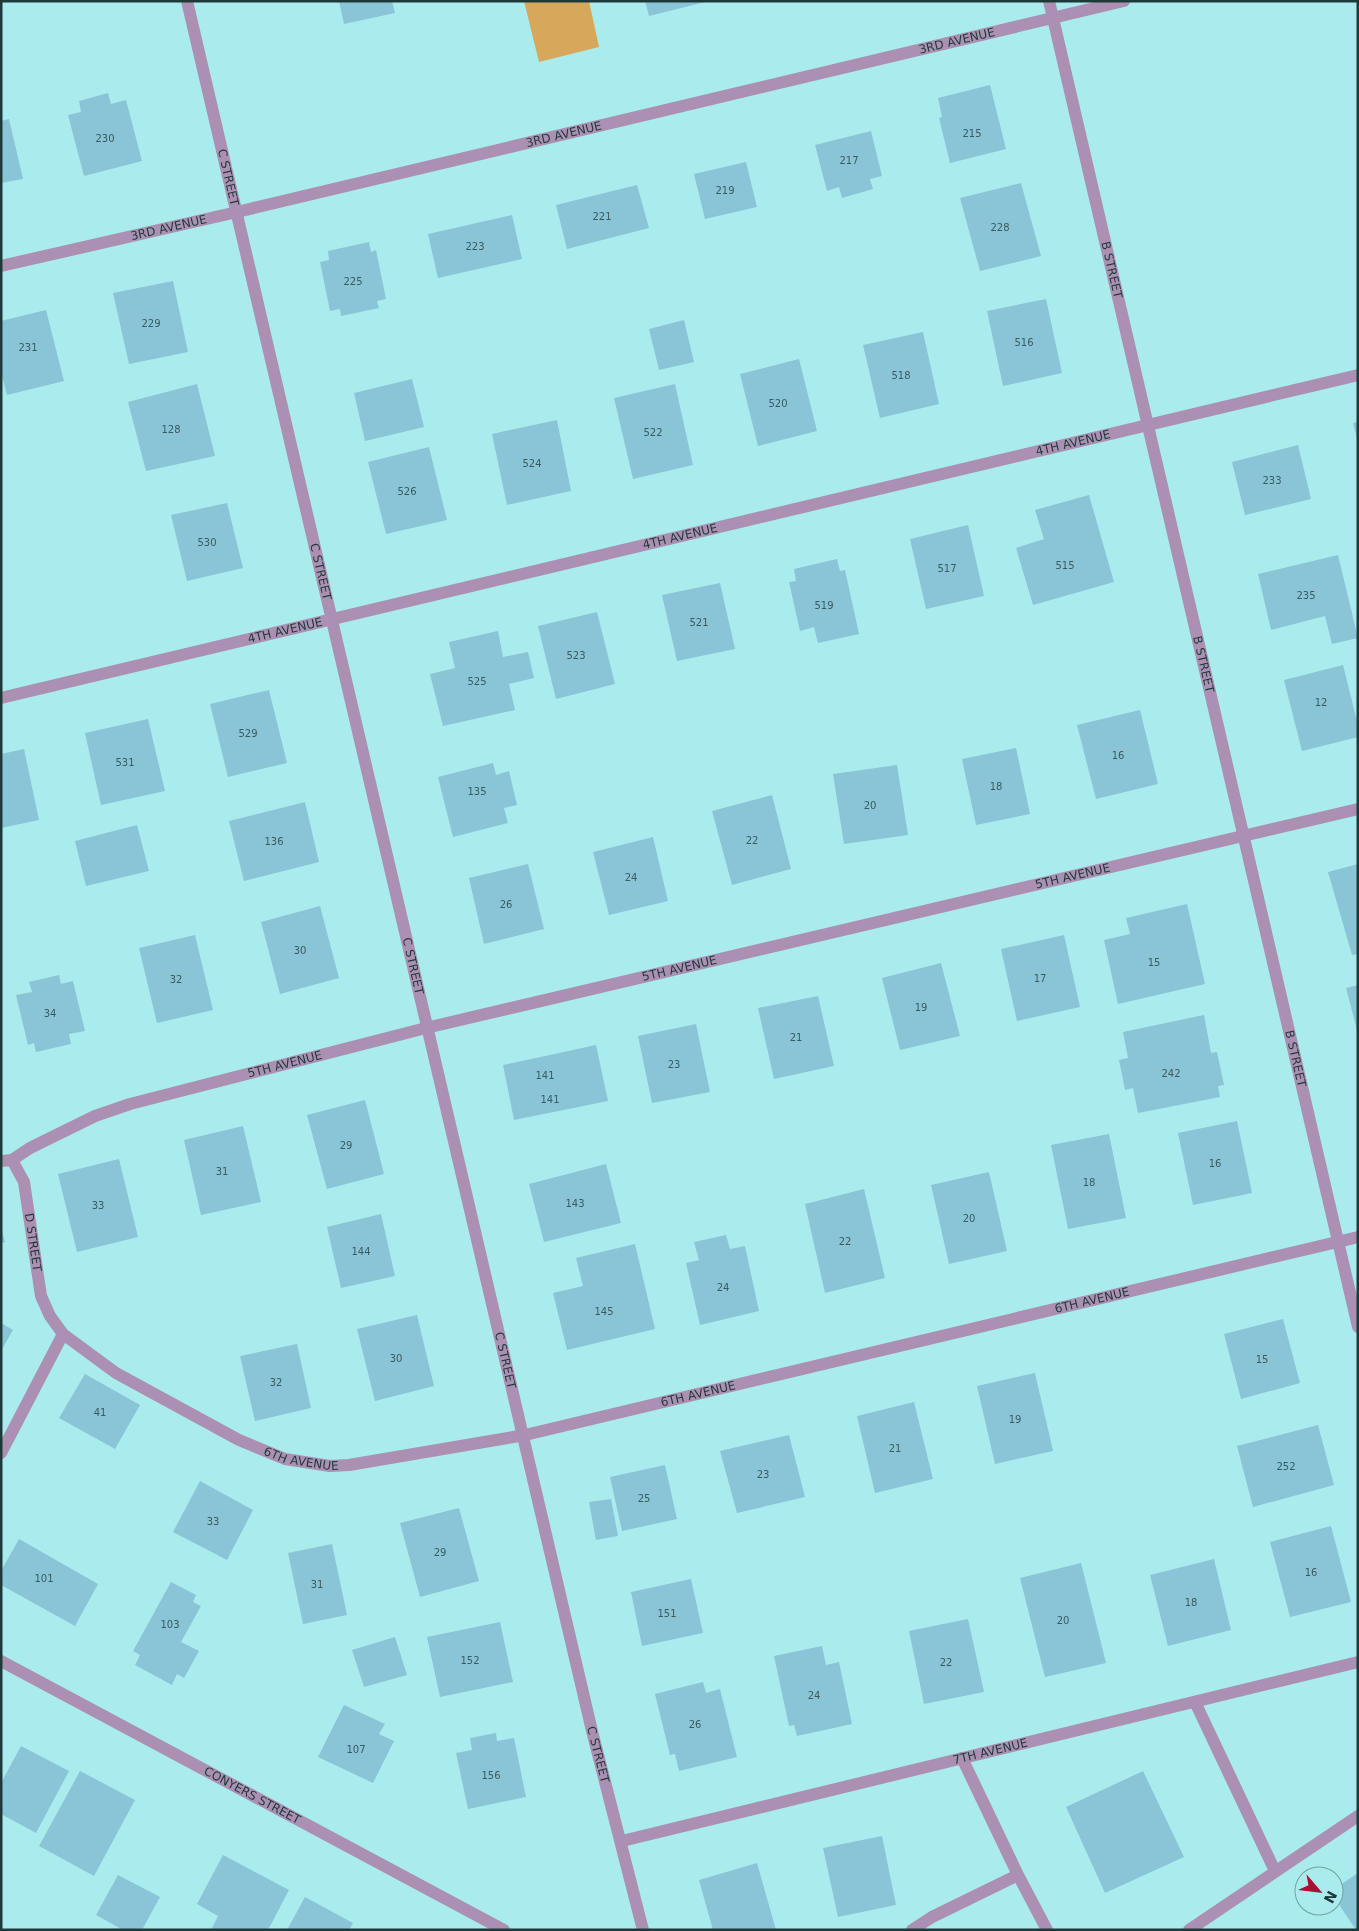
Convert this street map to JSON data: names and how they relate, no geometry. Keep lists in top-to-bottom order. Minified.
{"streets":{"street":["3RD AVENUE","C STREET","B STREET","4TH AVENUE","5TH AVENUE","D STREET","6TH AVENUE","7TH AVENUE","CONYERS STREET"]},"crossings":[["3RD AVENUE","C STREET"],["3RD AVENUE","B STREET"],["C STREET","4TH AVENUE"],["C STREET","5TH AVENUE"],["C STREET","6TH AVENUE"],["C STREET","7TH AVENUE"],["B STREET","4TH AVENUE"],["B STREET","5TH AVENUE"],["B STREET","6TH AVENUE"],["5TH AVENUE","D STREET"],["D STREET","6TH AVENUE"]],"house_numbers":["215","230","217","219","221","228","223","225","229","516","231","518","520","128","522","524","233","526","530","515","517","235","519","521","523","525","12","529","16","531","18","135","20","22","136","24","26","30","15","17","32","19","34","21","23","242","141","141","29","16","31","18","143","33","20","22","144","24","145","30","15","32","41","19","21","252","23","25","33","29","16","101","31","18","151","20","103","152","22","24","26","107","156"],"north":"bottom right"}
